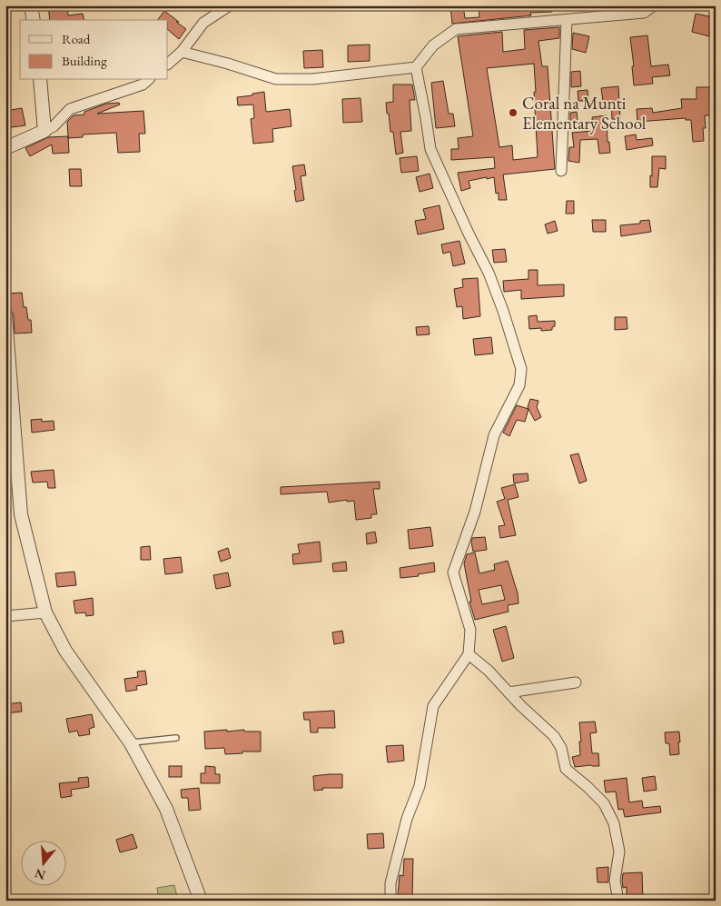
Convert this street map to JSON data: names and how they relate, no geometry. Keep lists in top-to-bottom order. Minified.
{"places":["Coral na Munti Elementary School"],"legend":["Road","Building"],"north":"bottom"}
